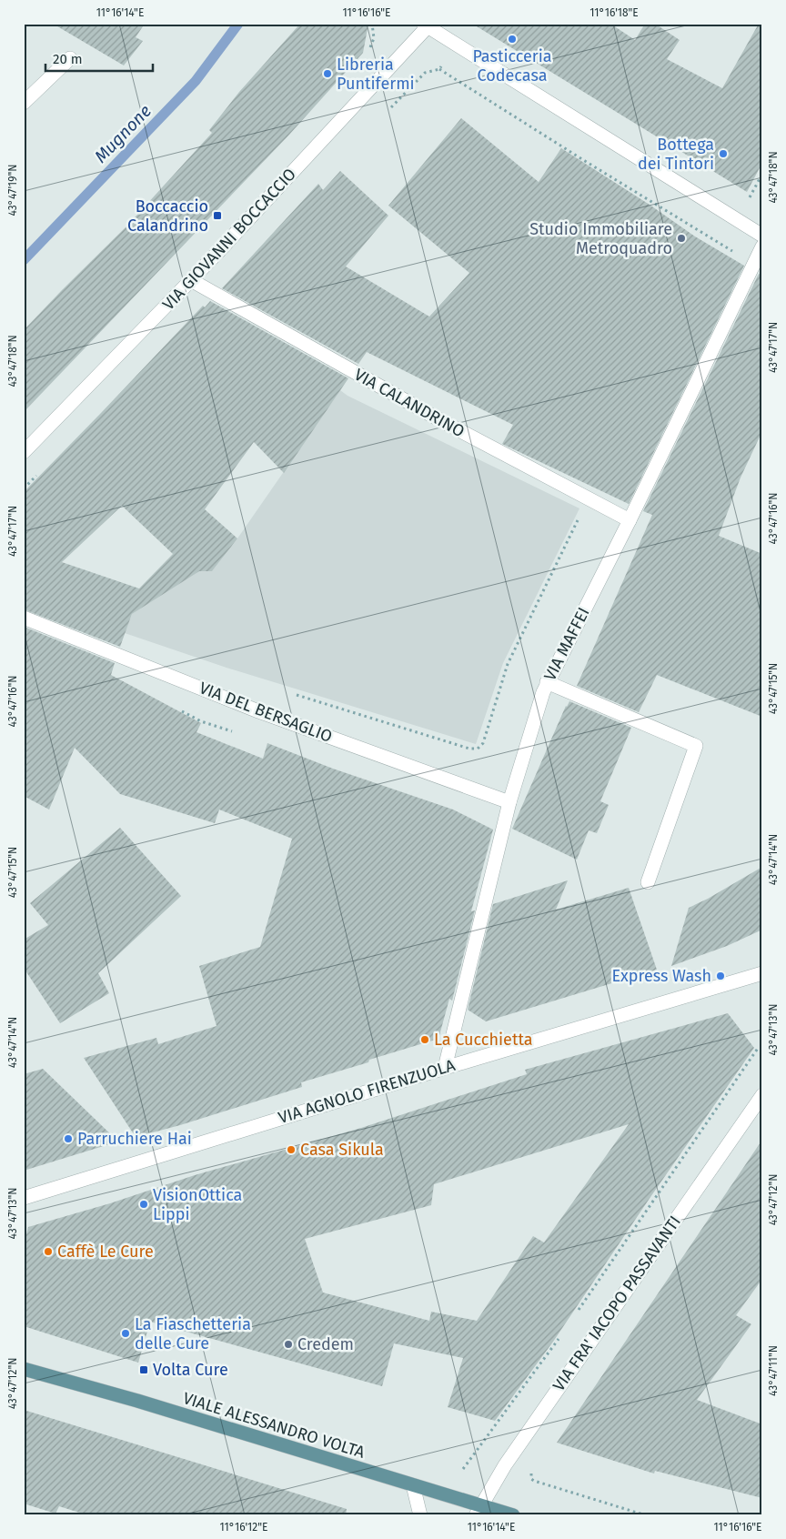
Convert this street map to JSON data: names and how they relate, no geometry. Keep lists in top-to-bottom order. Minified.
{"streets":{"main road":["VIALE ALESSANDRO VOLTA"],"street":["VIA GIOVANNI BOCCACCIO","VIA CALANDRINO","VIA MAFFEI","VIA DEL BERSAGLIO","VIA AGNOLO FIRENZUOLA","VIA FRA' IACOPO PASSAVANTI"]},"crossings":[["VIA GIOVANNI BOCCACCIO","VIA CALANDRINO"],["VIA CALANDRINO","VIA MAFFEI"],["VIA MAFFEI","VIA DEL BERSAGLIO"],["VIA MAFFEI","VIA AGNOLO FIRENZUOLA"],["VIA FRA' IACOPO PASSAVANTI","VIALE ALESSANDRO VOLTA"]],"water":["Mugnone"],"places":{"other":["Pasticceria Codecasa","Libreria Puntifermi","Bottega dei Tintori","Studio Immobiliare Metroquadro","Express Wash","La Cucchietta","Parruchiere Hai","Casa Sikula","VisionOttica Lippi","Caffè Le Cure","La Fiaschetteria delle Cure","Credem"],"transit":["Boccaccio Calandrino","Volta Cure"]},"scale_bar":"20 m","coordinates":["11°16'14\"E","11°16'16\"E","11°16'18\"E","43°47'18\"N","43°47'19\"N","43°47'17\"N","43°47'16\"N","43°47'15\"N","43°47'14\"N","43°47'13\"N","43°47'12\"N","43°47'11\"N","11°16'12\"E"]}
